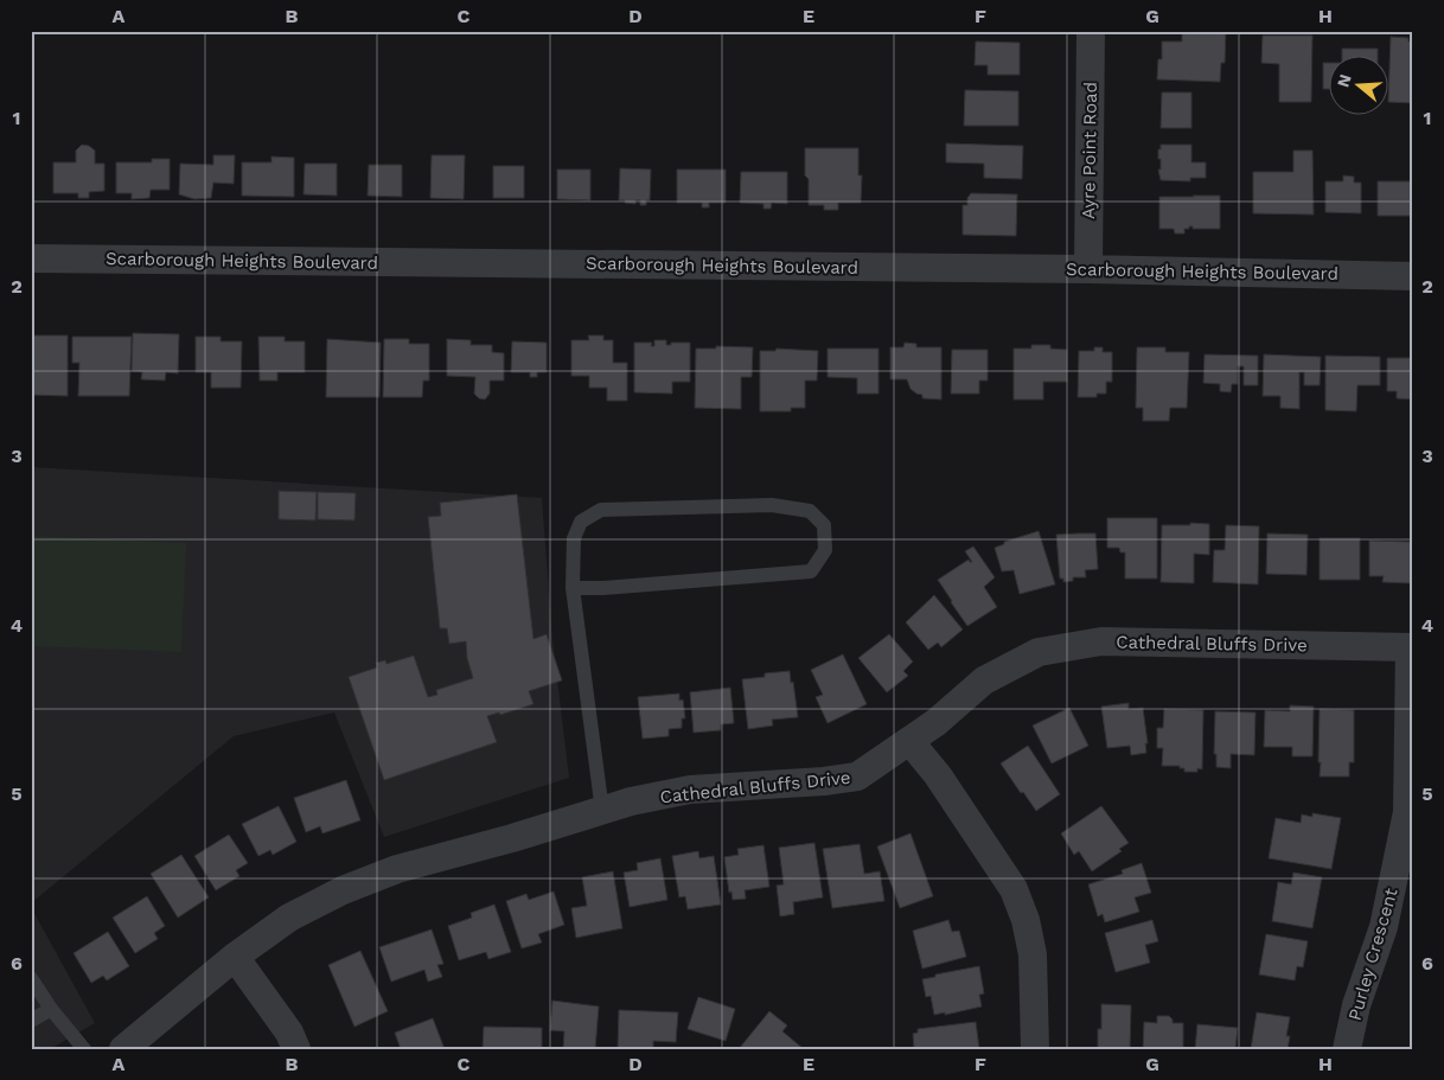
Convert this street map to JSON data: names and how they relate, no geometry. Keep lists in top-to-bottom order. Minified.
{"streets":{"street":["Ayre Point Road","Scarborough Heights Boulevard","Cathedral Bluffs Drive","Purley Crescent"]},"crossings":[["Ayre Point Road","Scarborough Heights Boulevard"],["Cathedral Bluffs Drive","Purley Crescent"]],"north":"left","grid":{"columns":["A","B","C","D","E","F","G","H"],"rows":["1","2","3","4","5","6"]}}
